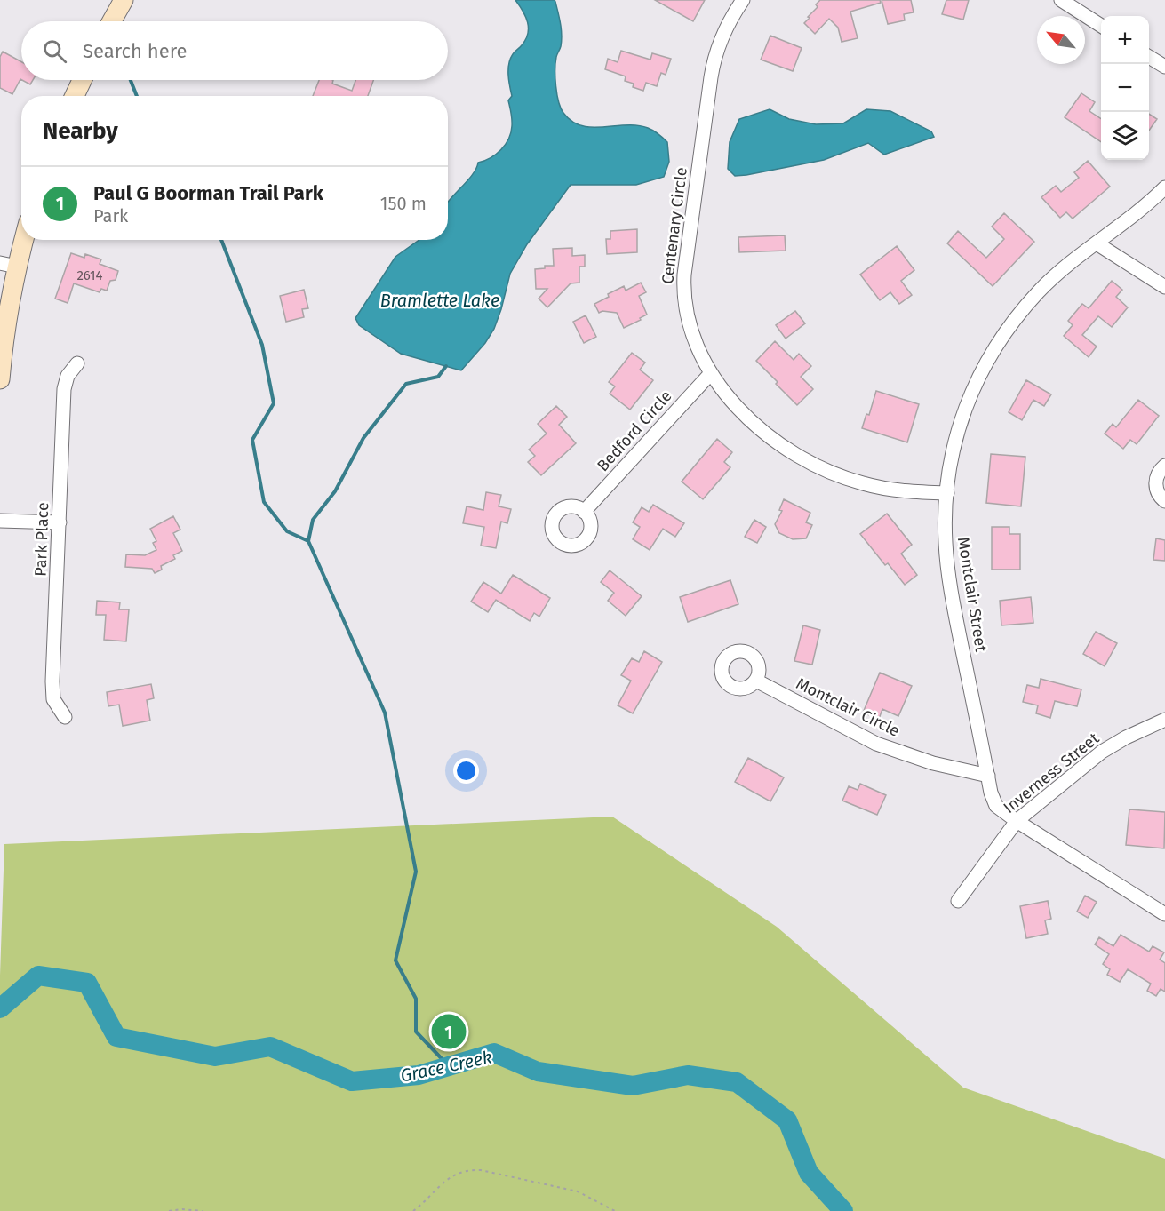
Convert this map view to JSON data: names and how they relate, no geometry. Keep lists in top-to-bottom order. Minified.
{"streets":{"street":["Centenary Circle","Bedford Circle","Park Place","Montclair Street","Montclair Circle","Inverness Street"]},"crossings":[["Centenary Circle","Bedford Circle"],["Centenary Circle","Montclair Street"],["Montclair Street","Montclair Circle"],["Montclair Street","Inverness Street"]],"water":["Bramlette Lake","Grace Creek"],"house_numbers":["2614"],"north":"top left","page":{"map_buttons":["+","−"],"search":"Search here","heading":"Nearby","list":[{"mark":"1","name":"Paul G Boorman Trail Park","note":"Park","value":"150 m"}],"pins":"1"}}
